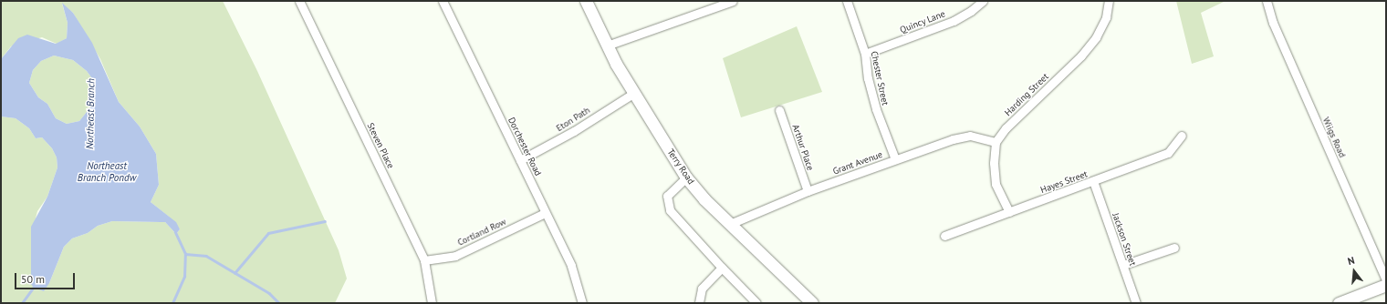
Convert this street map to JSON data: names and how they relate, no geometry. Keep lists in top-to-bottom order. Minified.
{"streets":{"street":["Quincy Lane","Chester Street","Harding Street","Eton Path","Wiigs Road","Steven Place","Dorchester Road","Arthur Place","Grant Avenue","Terry Road","Hayes Street","Cortland Row","Jackson Street"]},"crossings":[["Quincy Lane","Chester Street"],["Chester Street","Grant Avenue"],["Harding Street","Grant Avenue"],["Eton Path","Dorchester Road"],["Eton Path","Terry Road"],["Steven Place","Cortland Row"],["Dorchester Road","Cortland Row"],["Arthur Place","Grant Avenue"],["Grant Avenue","Terry Road"],["Hayes Street","Jackson Street"]],"water":["Northeast Branch","Northeast Branch Pondw"],"scale_bar":"50 m","north":"top"}
